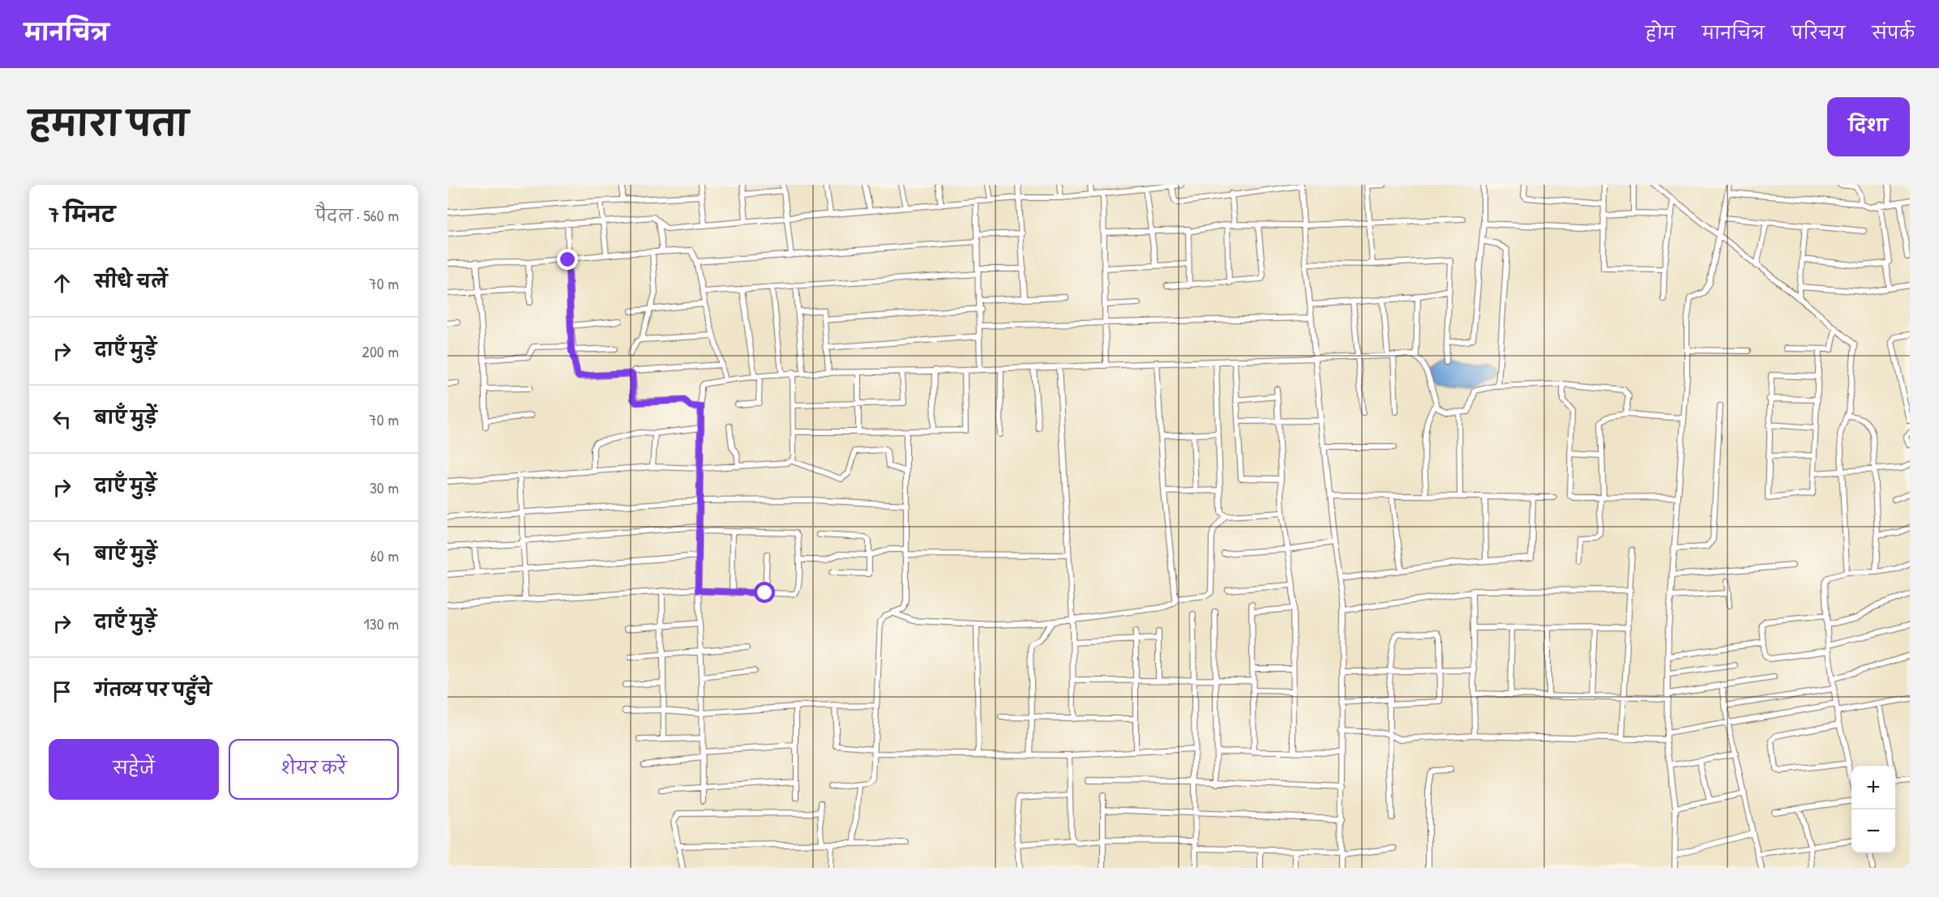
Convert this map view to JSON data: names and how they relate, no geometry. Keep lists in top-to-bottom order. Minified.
{"page":{"header":"मानचित्र","nav":["होम","मानचित्र","परिचय","संपर्क"],"title":"हमारा पता","buttons":["दिशा",["सहेजें","शेयर करें"]],"heading":["7 मिनट","पैदल · 560 m"],"list":[["सीधे चलें","70 m"],["दाएँ मुड़ें","200 m"],["बाएँ मुड़ें","70 m"],["दाएँ मुड़ें","30 m"],["बाएँ मुड़ें","60 m"],["दाएँ मुड़ें","130 m"],"गंतव्य पर पहुँचे"],"map_buttons":["+","−"]}}
